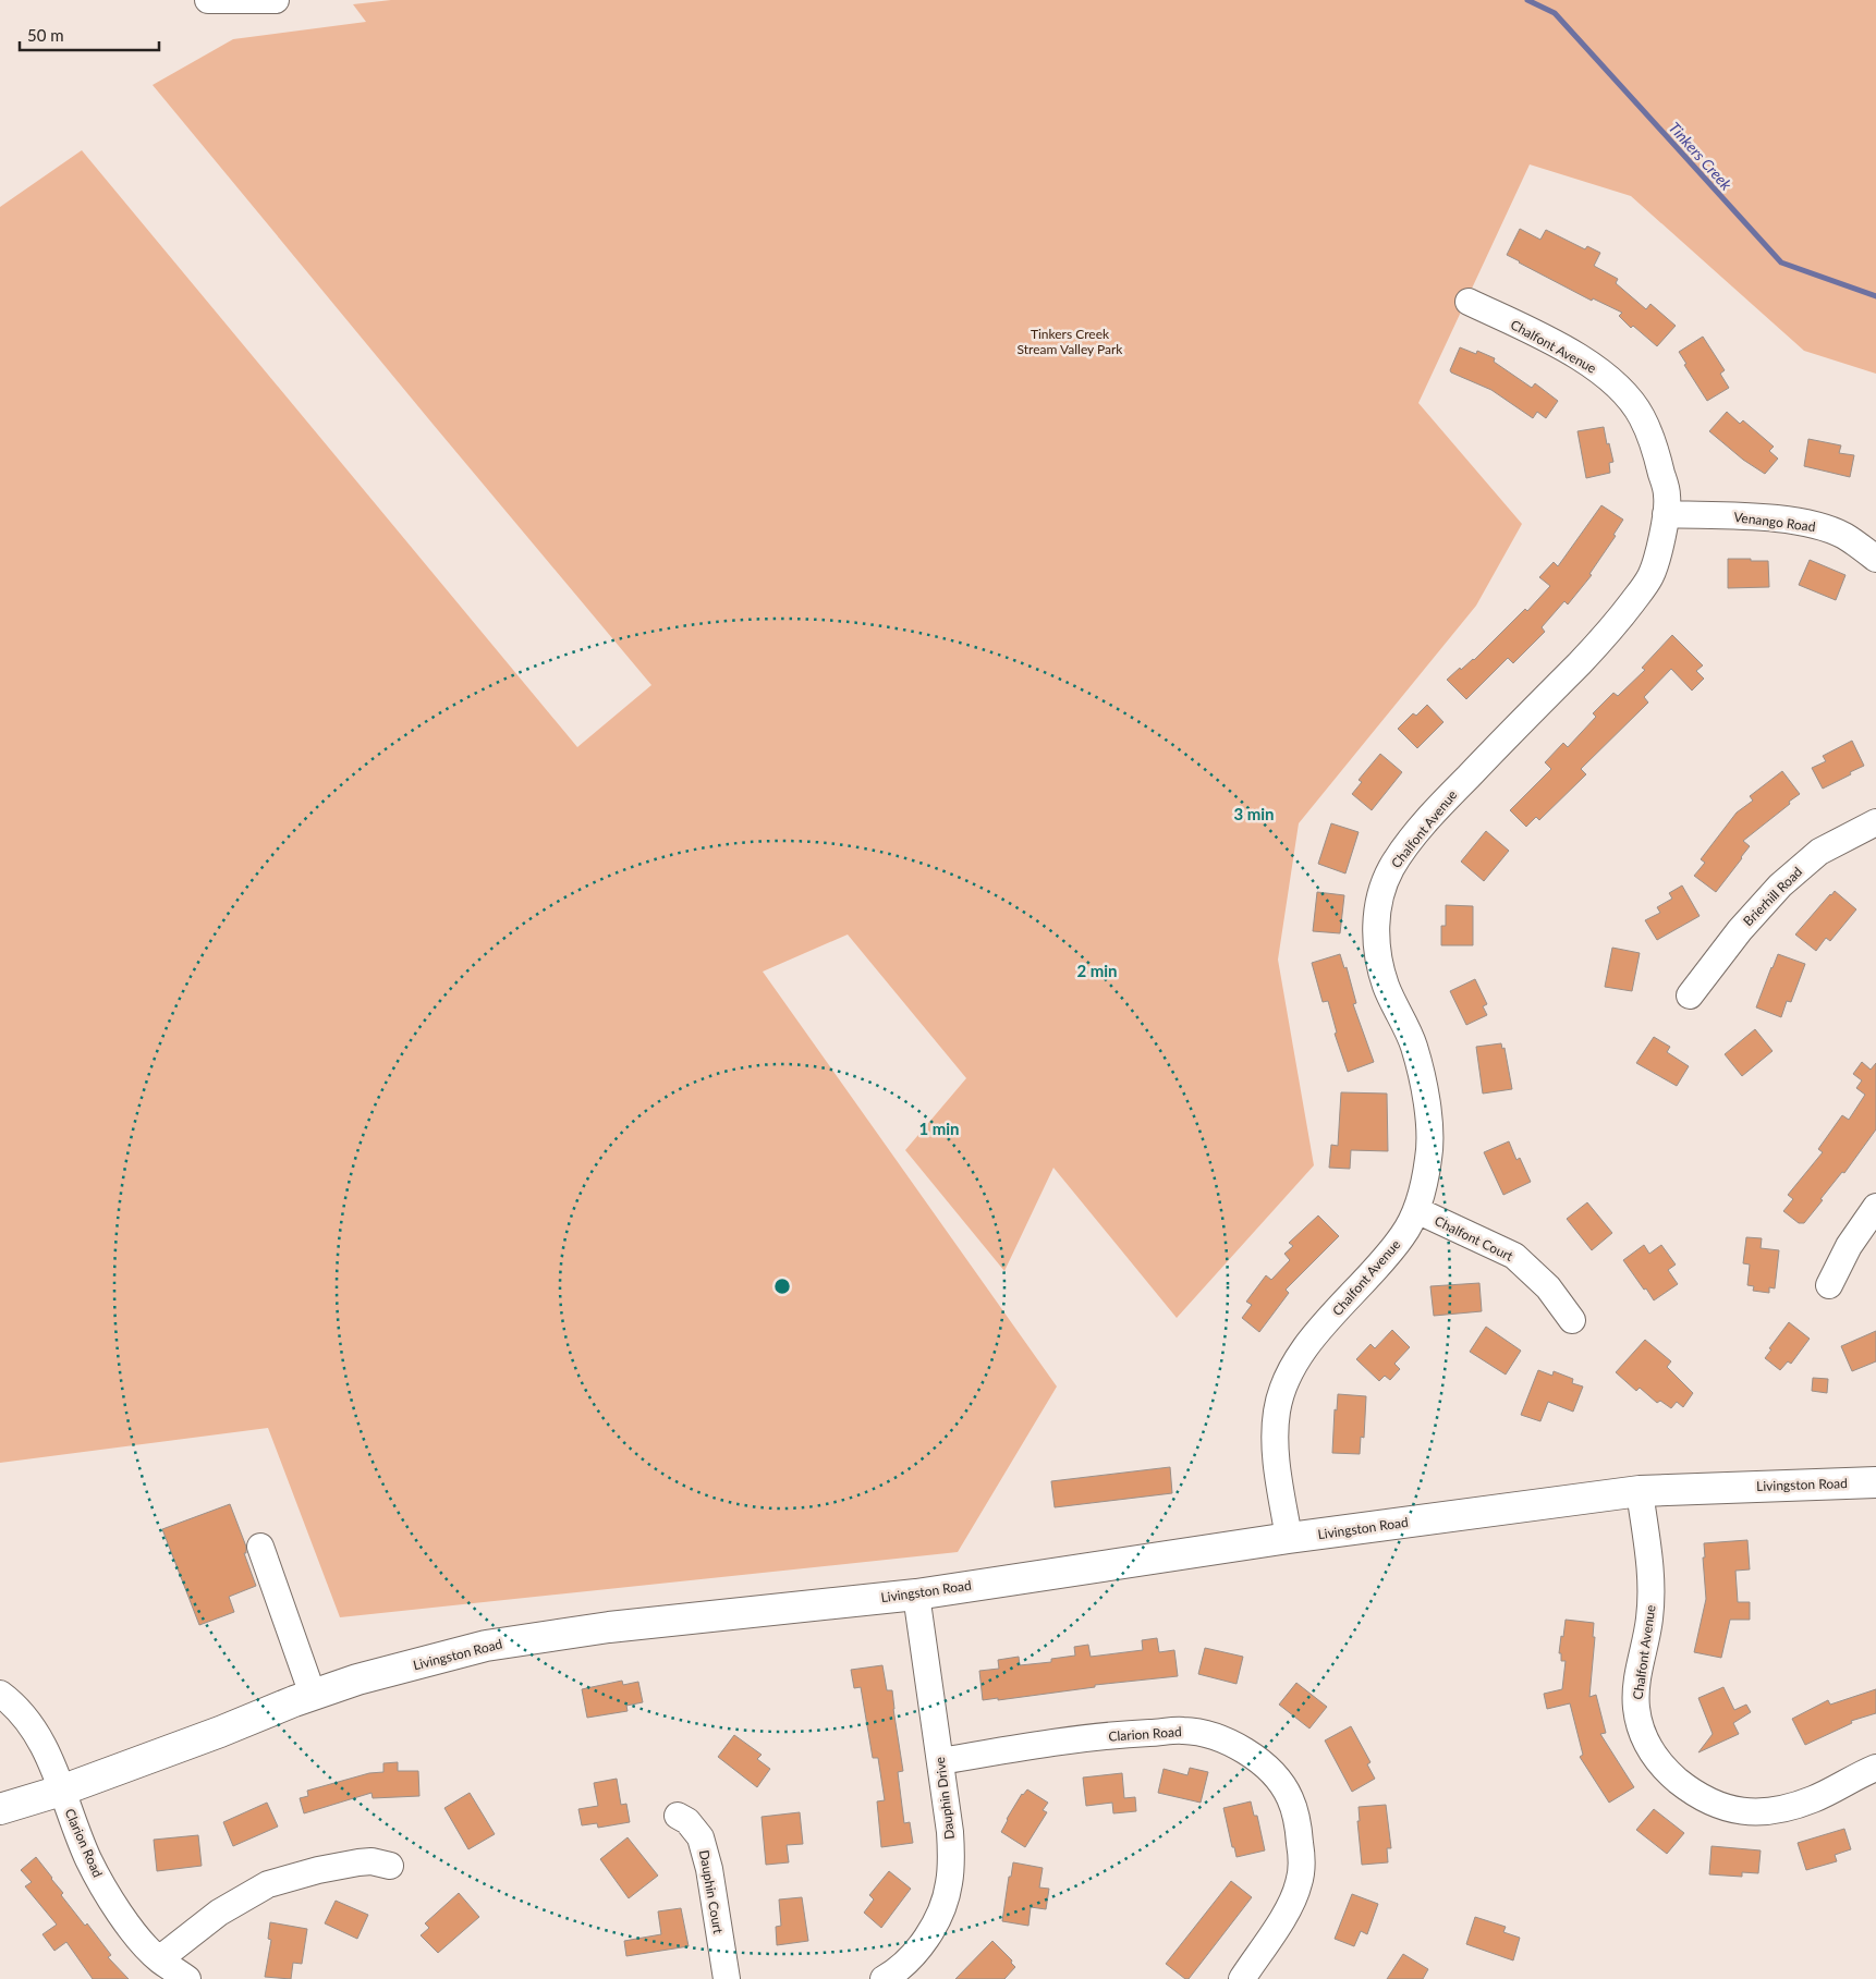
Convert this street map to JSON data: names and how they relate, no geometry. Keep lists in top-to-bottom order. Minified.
{"streets":{"main road":["Livingston Road"],"street":["Chalfont Avenue","Venango Road","Brierhill Road","Chalfont Court","Clarion Road","Dauphin Drive","Dauphin Court"]},"crossings":[["Chalfont Avenue","Venango Road"],["Chalfont Avenue","Chalfont Court"],["Chalfont Avenue","Livingston Road"],["Livingston Road","Clarion Road"],["Livingston Road","Dauphin Drive"],["Clarion Road","Dauphin Drive"]],"water":["Tinkers Creek"],"parks":["Tinkers Creek Stream Valley Park"],"scale_bar":"50 m","rings":["3 min","2 min","1 min"]}
